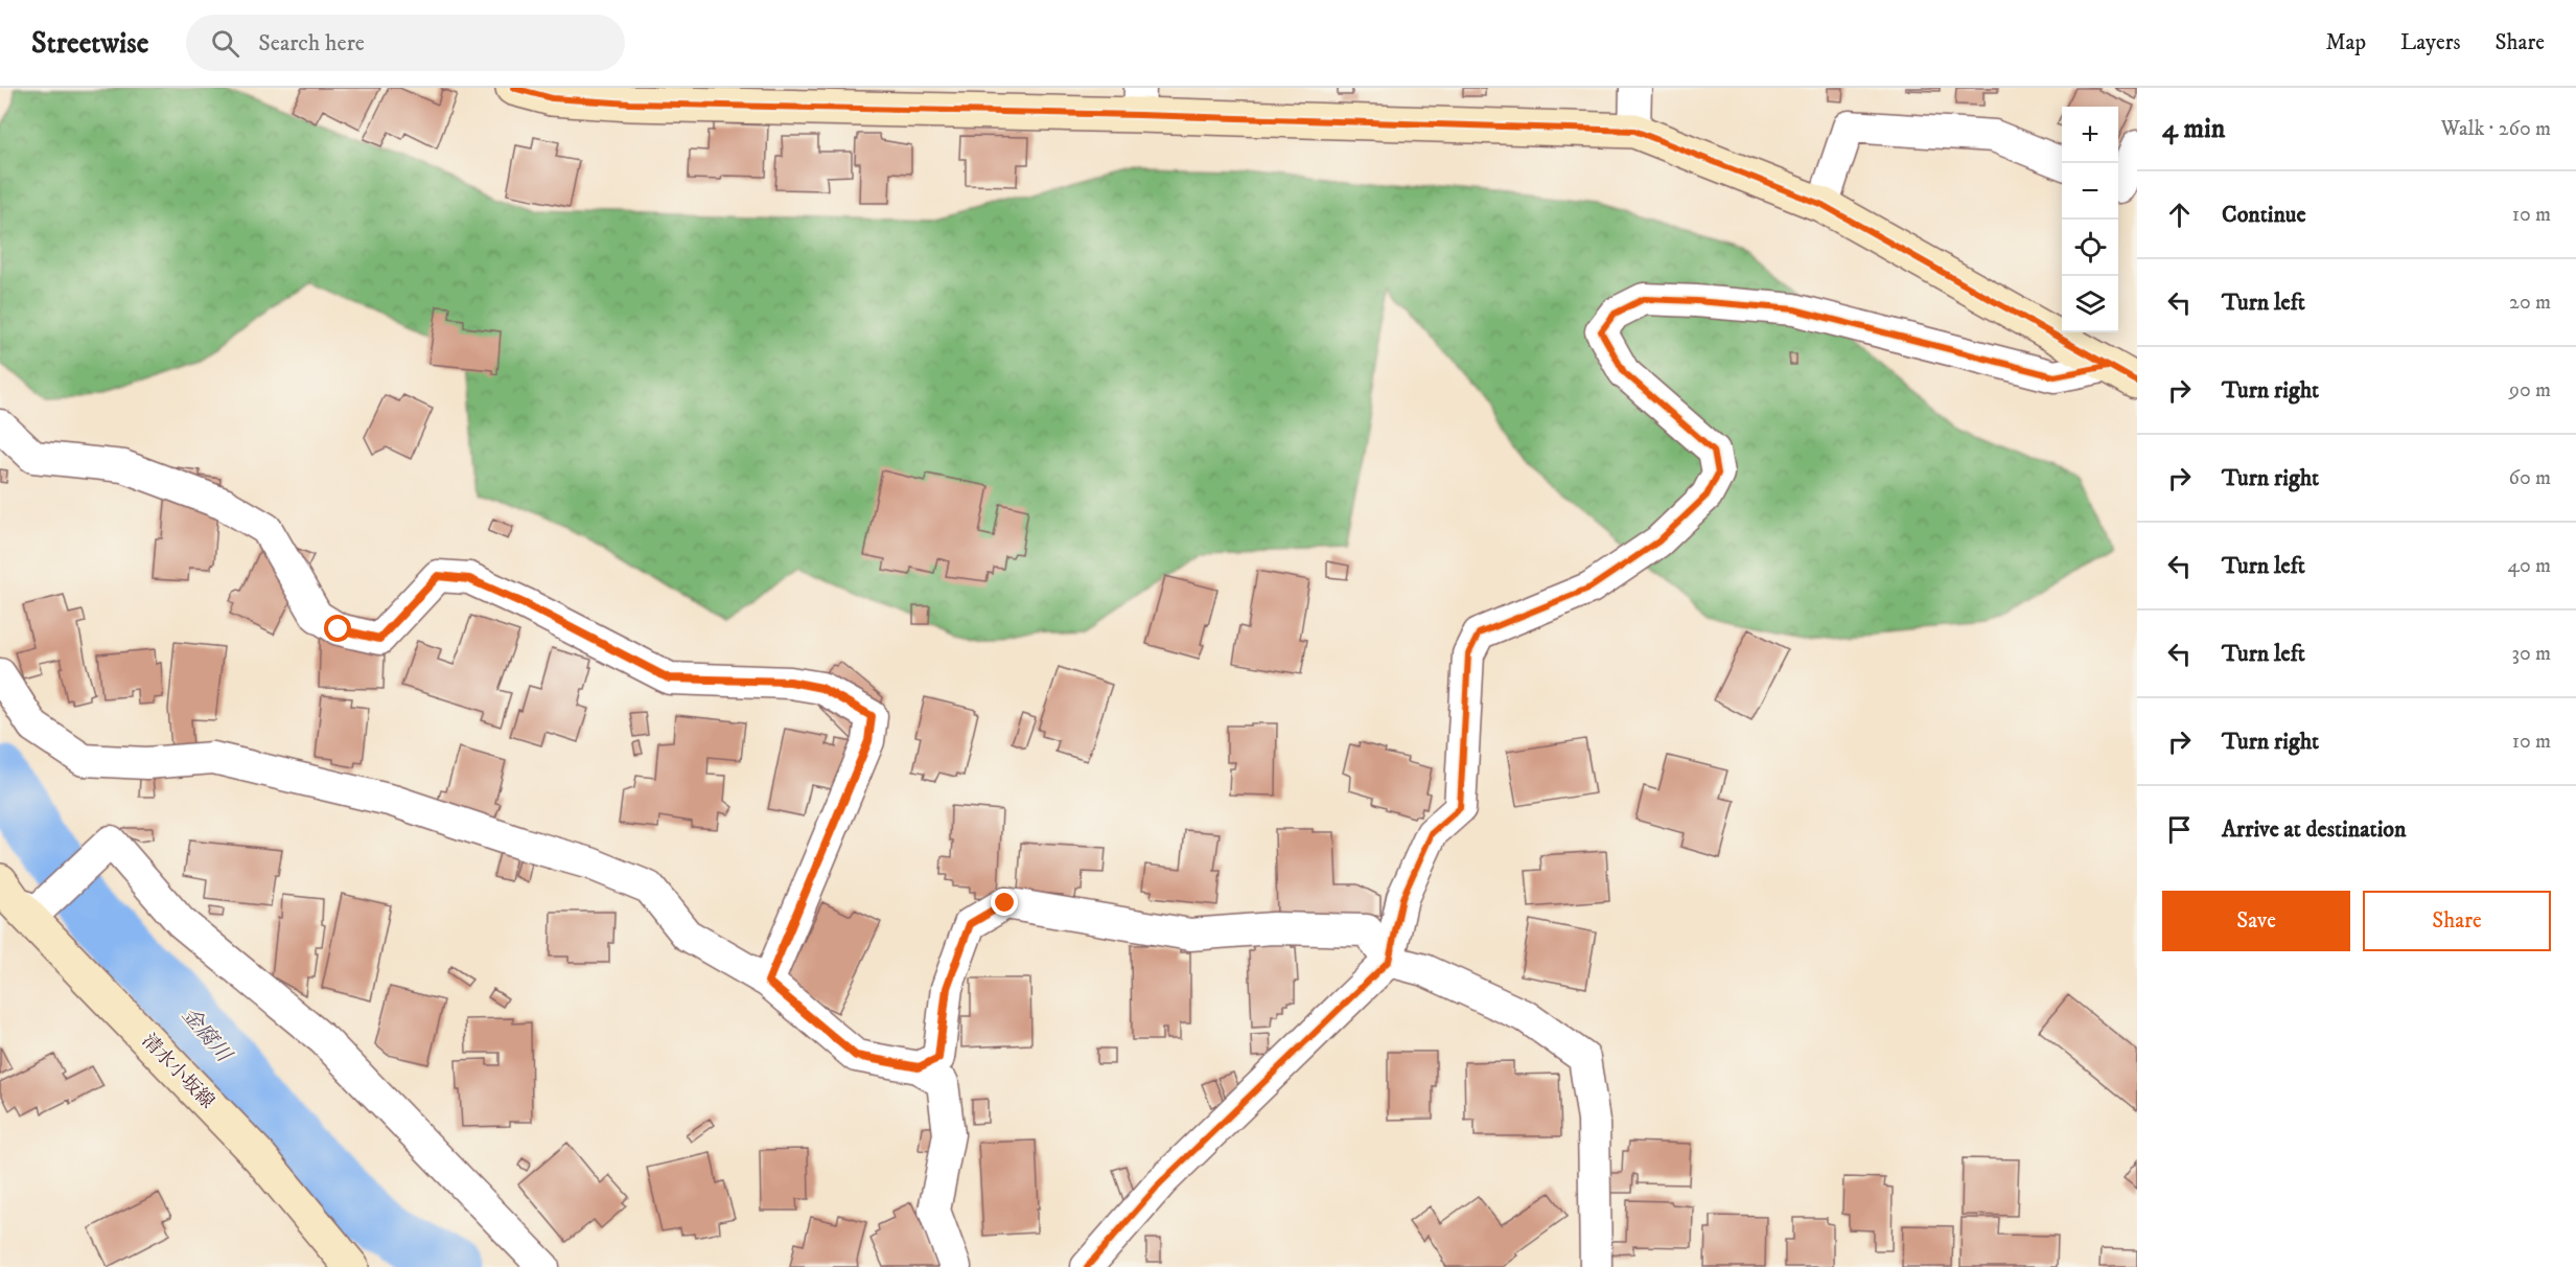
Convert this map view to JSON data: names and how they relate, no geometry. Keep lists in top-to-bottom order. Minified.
{"streets":{"street":["清水小坂線"]},"water":["金腐川"],"page":{"header":"Streetwise","search":"Search here","nav":["Map","Layers","Share"],"heading":["4 min","Walk · 260 m"],"map_buttons":["+","−"],"list":[["Continue","10 m"],["Turn left","20 m"],["Turn right","90 m"],["Turn right","60 m"],["Turn left","40 m"],["Turn left","30 m"],["Turn right","10 m"],"Arrive at destination"],"buttons":["Save","Share"]}}
